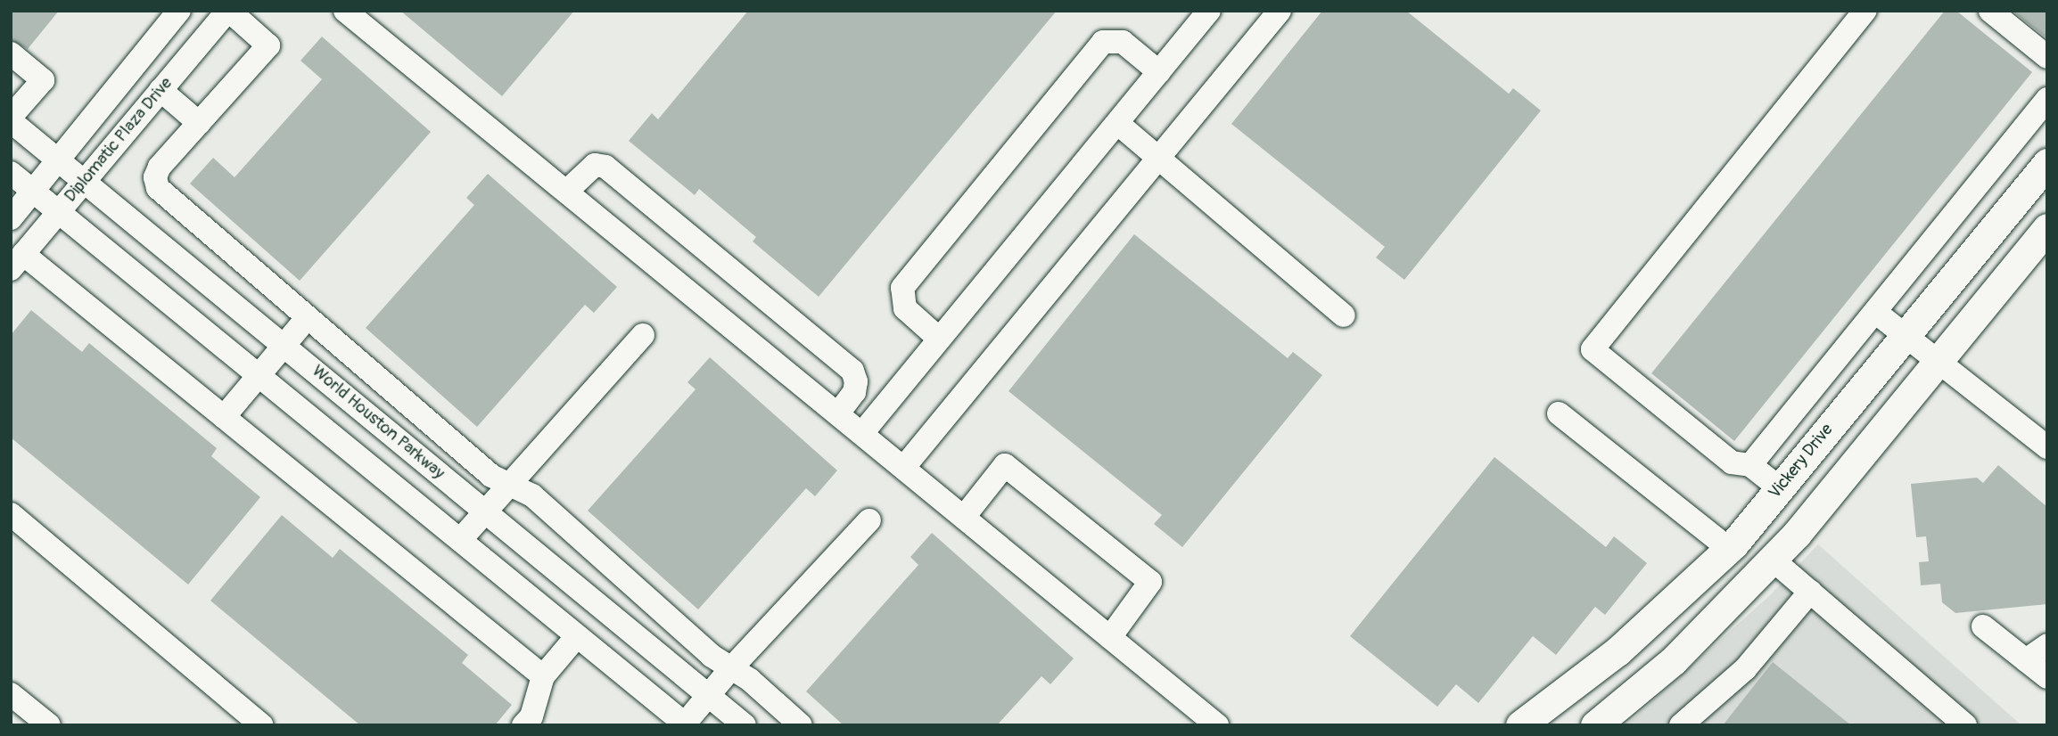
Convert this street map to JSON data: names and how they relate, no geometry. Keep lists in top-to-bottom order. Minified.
{"streets":{"main road":["Vickery Drive"],"street":["Diplomatic Plaza Drive","World Houston Parkway"]},"crossings":[["Diplomatic Plaza Drive","World Houston Parkway"]]}
